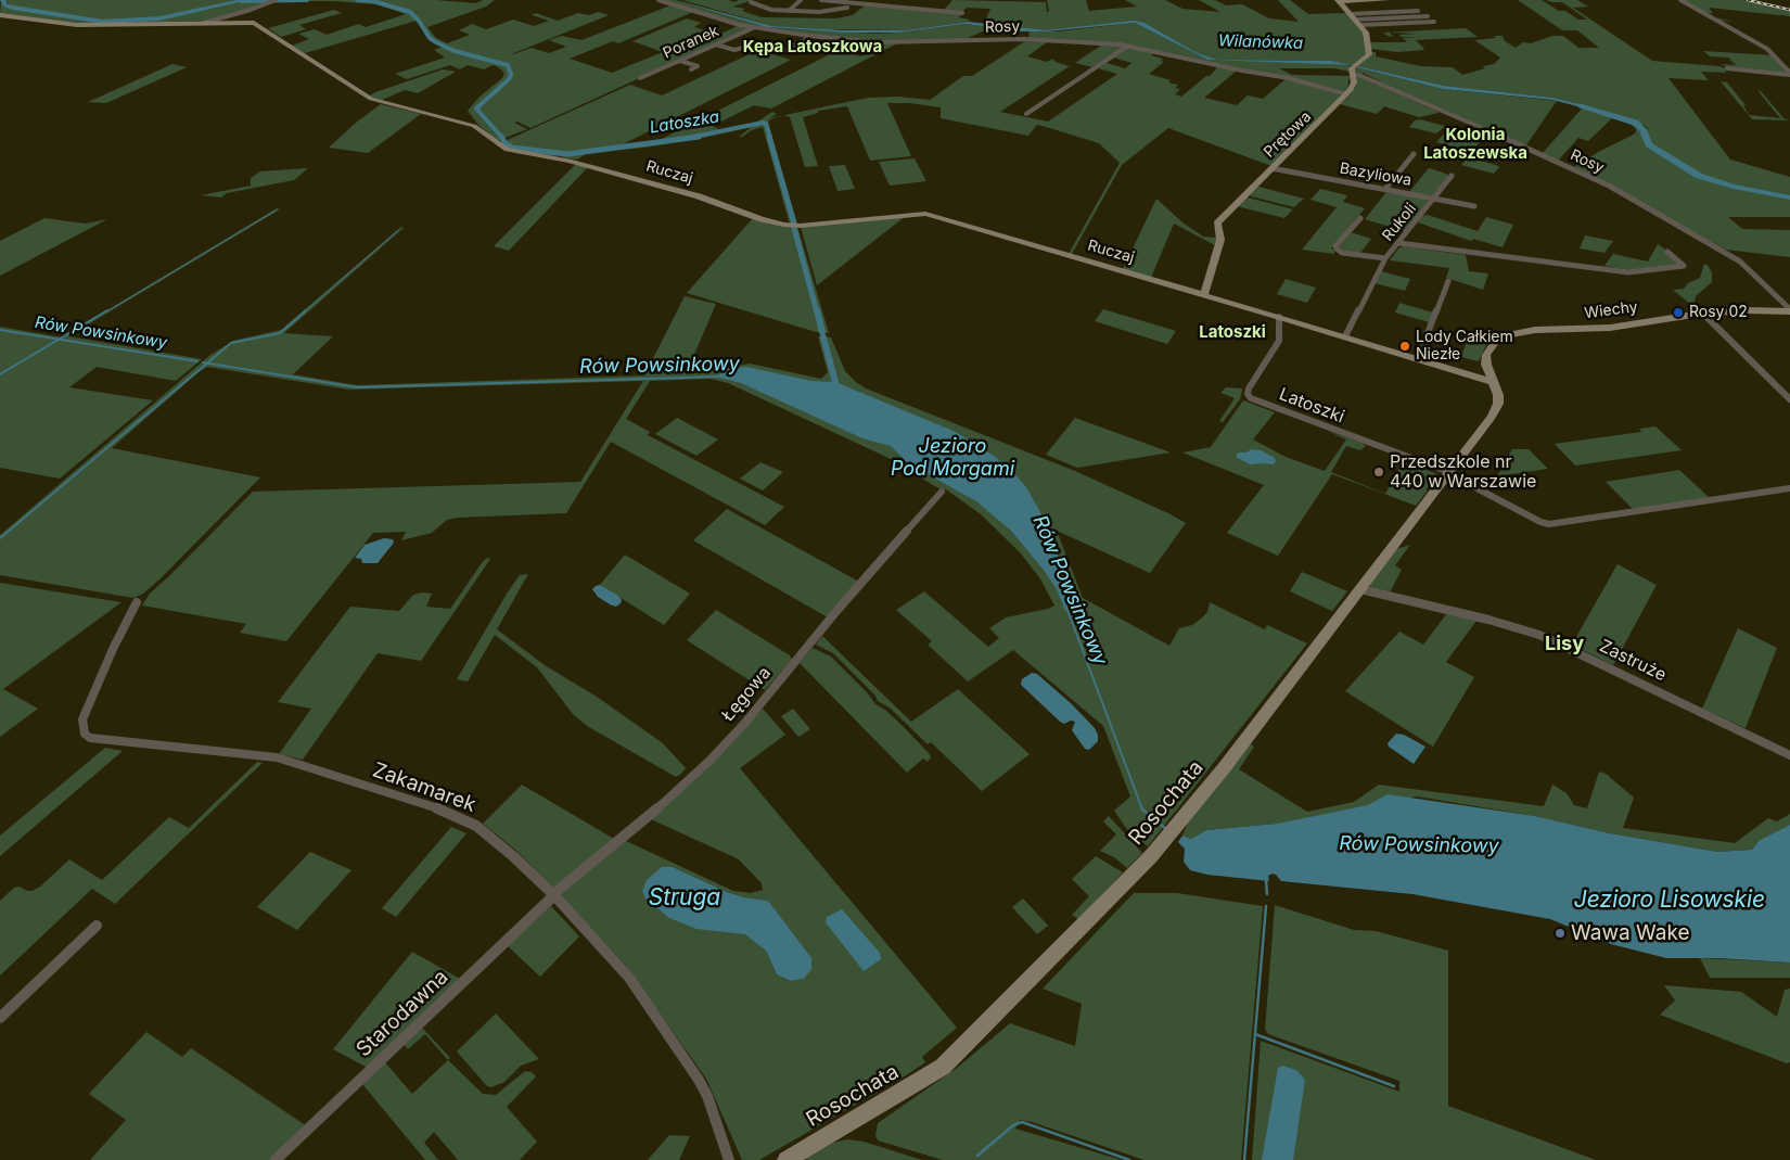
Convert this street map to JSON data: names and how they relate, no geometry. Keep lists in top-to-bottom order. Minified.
{"streets":{"street":["Rosy","Poranek","Prętowa","Ruczaj","Bazyliowa","Rukoli","Wiechy","Latoszki","Zastruże","Łęgowa","Zakamarek","Rosochata","Starodawna"]},"crossings":[["Rosy","Poranek"],["Rosy","Prętowa"],["Rosy","Wiechy"],["Prętowa","Ruczaj"],["Prętowa","Bazyliowa"],["Ruczaj","Wiechy"],["Ruczaj","Latoszki"],["Bazyliowa","Rukoli"],["Wiechy","Rosochata"],["Latoszki","Rosochata"],["Zastruże","Rosochata"],["Łęgowa","Zakamarek"],["Łęgowa","Starodawna"],["Zakamarek","Starodawna"]],"districts":["Kępa Latoszkowa","Kolonia Latoszewska","Latoszki","Lisy"],"water":["Wilanówka","Latoszka","Rów Powsinkowy","Jezioro Pod Morgami","Struga","Jezioro Lisowskie"],"places":["Rosy 02","Lody Całkiem Niezłe","Przedszkole nr 440 w Warszawie","Wawa Wake"]}
